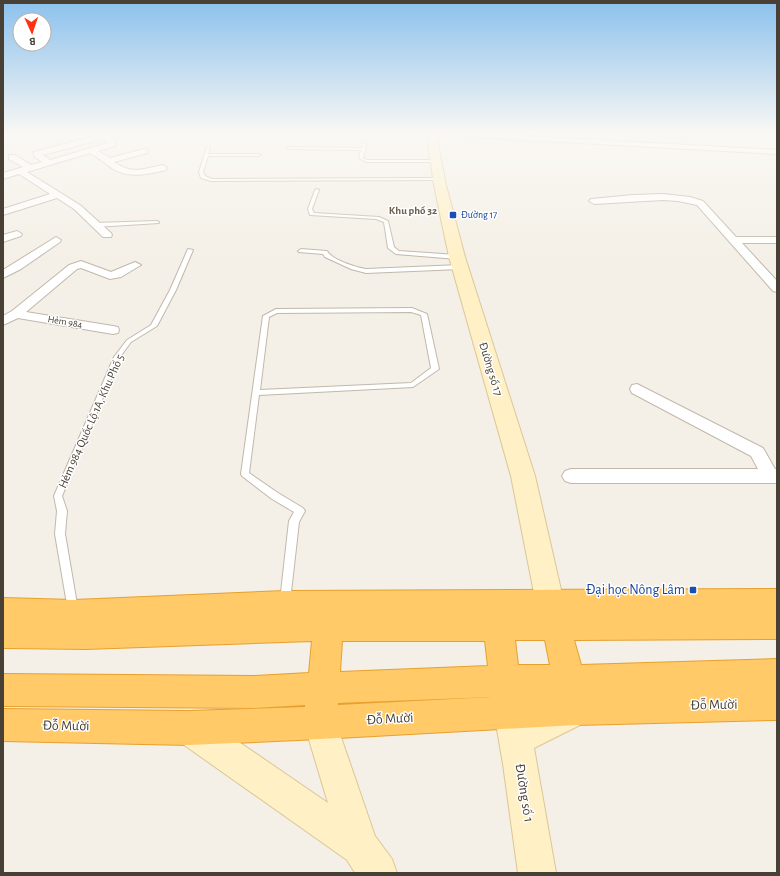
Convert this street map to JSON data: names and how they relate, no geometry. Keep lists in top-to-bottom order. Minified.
{"streets":{"highway":["Đỗ Mười"],"street":["Hẻm 984","Đường số 17","Đường số 1"],"lane":["Hẻm 984 Quốc Lộ 1A, Khu Phố 5"]},"crossings":[["Đỗ Mười","Đường số 1"]],"districts":["Khu phố 32"],"places":{"transit":["Đường 17","Đại học Nông Lâm"]},"north":"bottom"}
